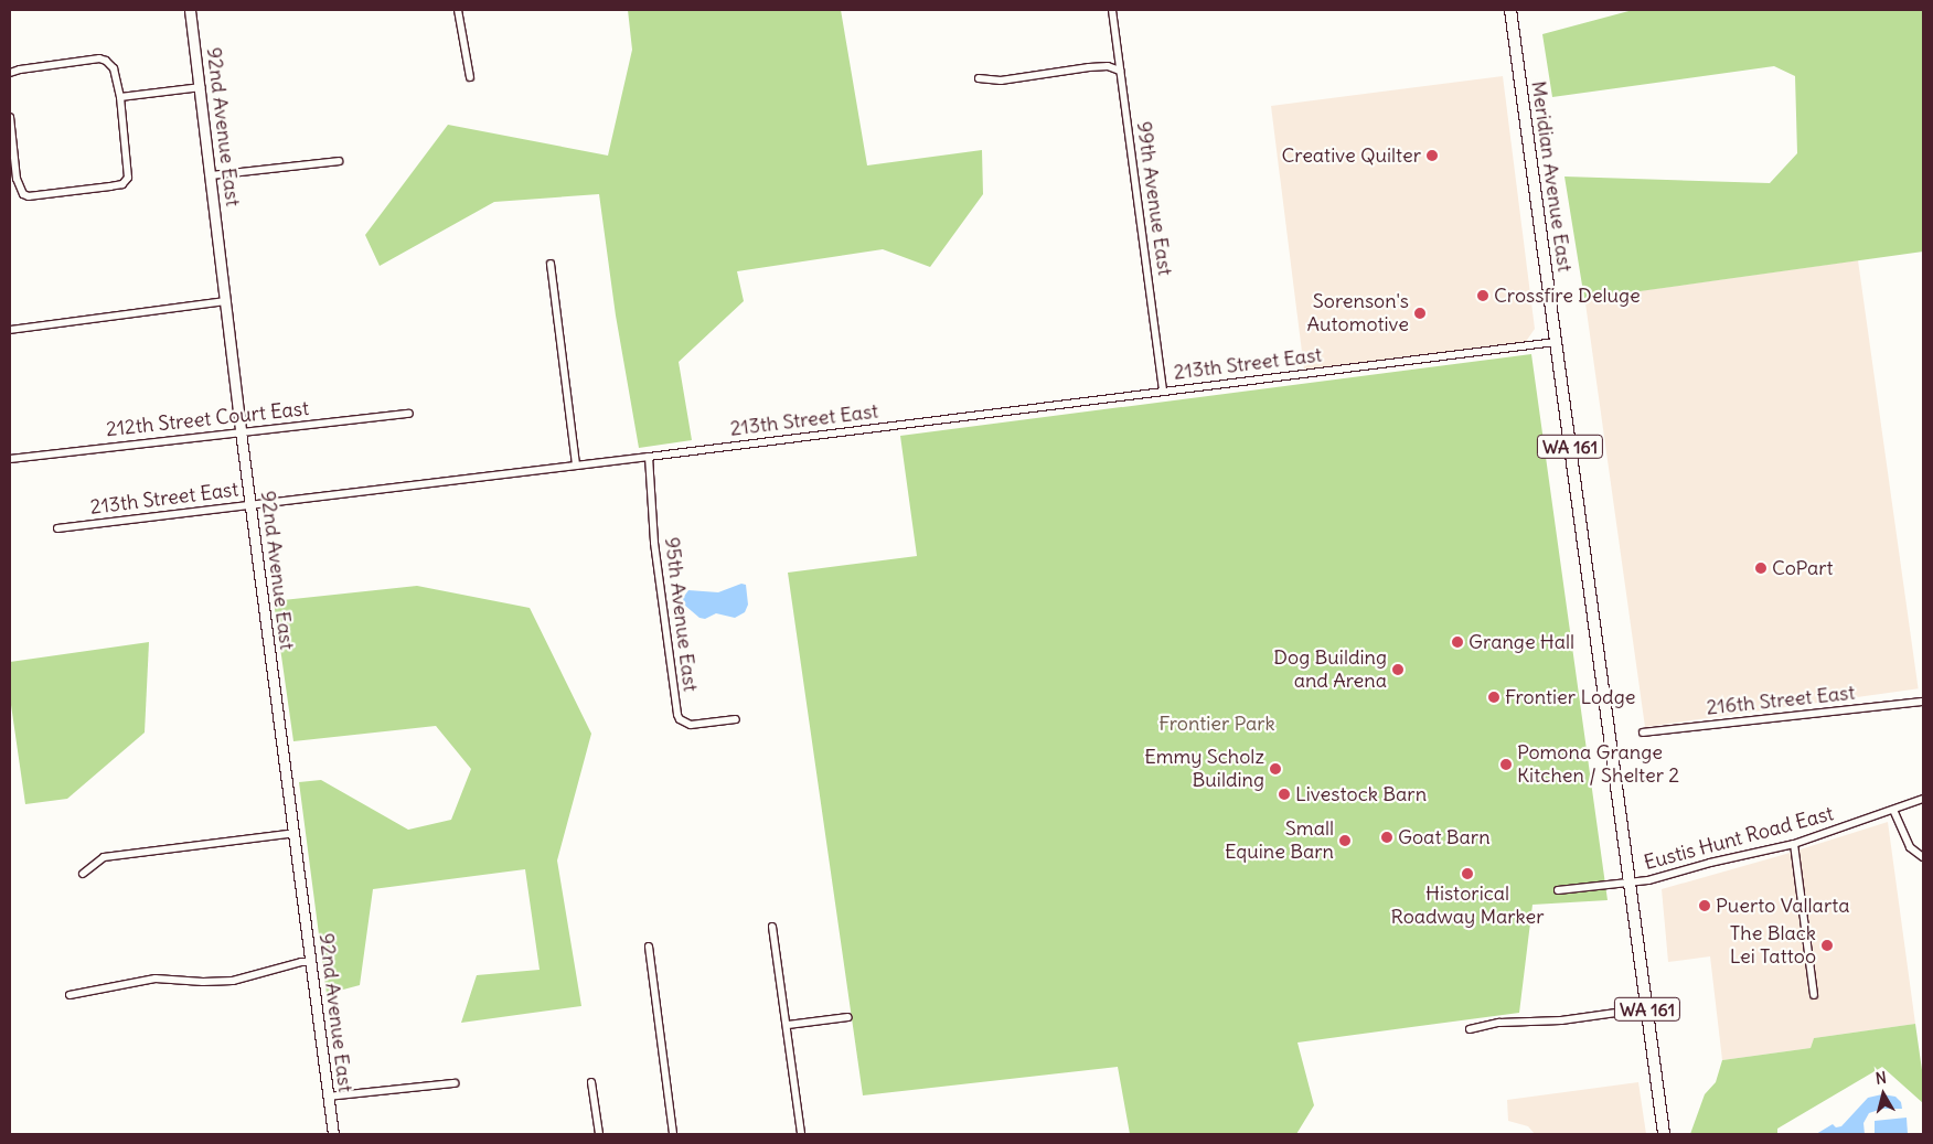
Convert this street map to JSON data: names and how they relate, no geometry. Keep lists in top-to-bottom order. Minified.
{"streets":{"main road":["Meridian Avenue East","WA 161"],"street":["92nd Avenue East","99th Avenue East","213th Street East","212th Street Court East","95th Avenue East","216th Street East","Eustis Hunt Road East"]},"crossings":[["92nd Avenue East","213th Street East"],["92nd Avenue East","212th Street Court East"],["Meridian Avenue East","213th Street East"],["Meridian Avenue East","Eustis Hunt Road East"],["99th Avenue East","213th Street East"],["213th Street East","95th Avenue East"]],"parks":["Frontier Park"],"places":["Creative Quilter","Crossfire Deluge","Sorenson's Automotive","CoPart","Grange Hall","Dog Building and Arena","Frontier Lodge","Pomona Grange Kitchen / Shelter 2","Emmy Scholz Building","Livestock Barn","Goat Barn","Small Equine Barn","Historical Roadway Marker","Puerto Vallarta","The Black Lei Tattoo"],"north":"top"}
